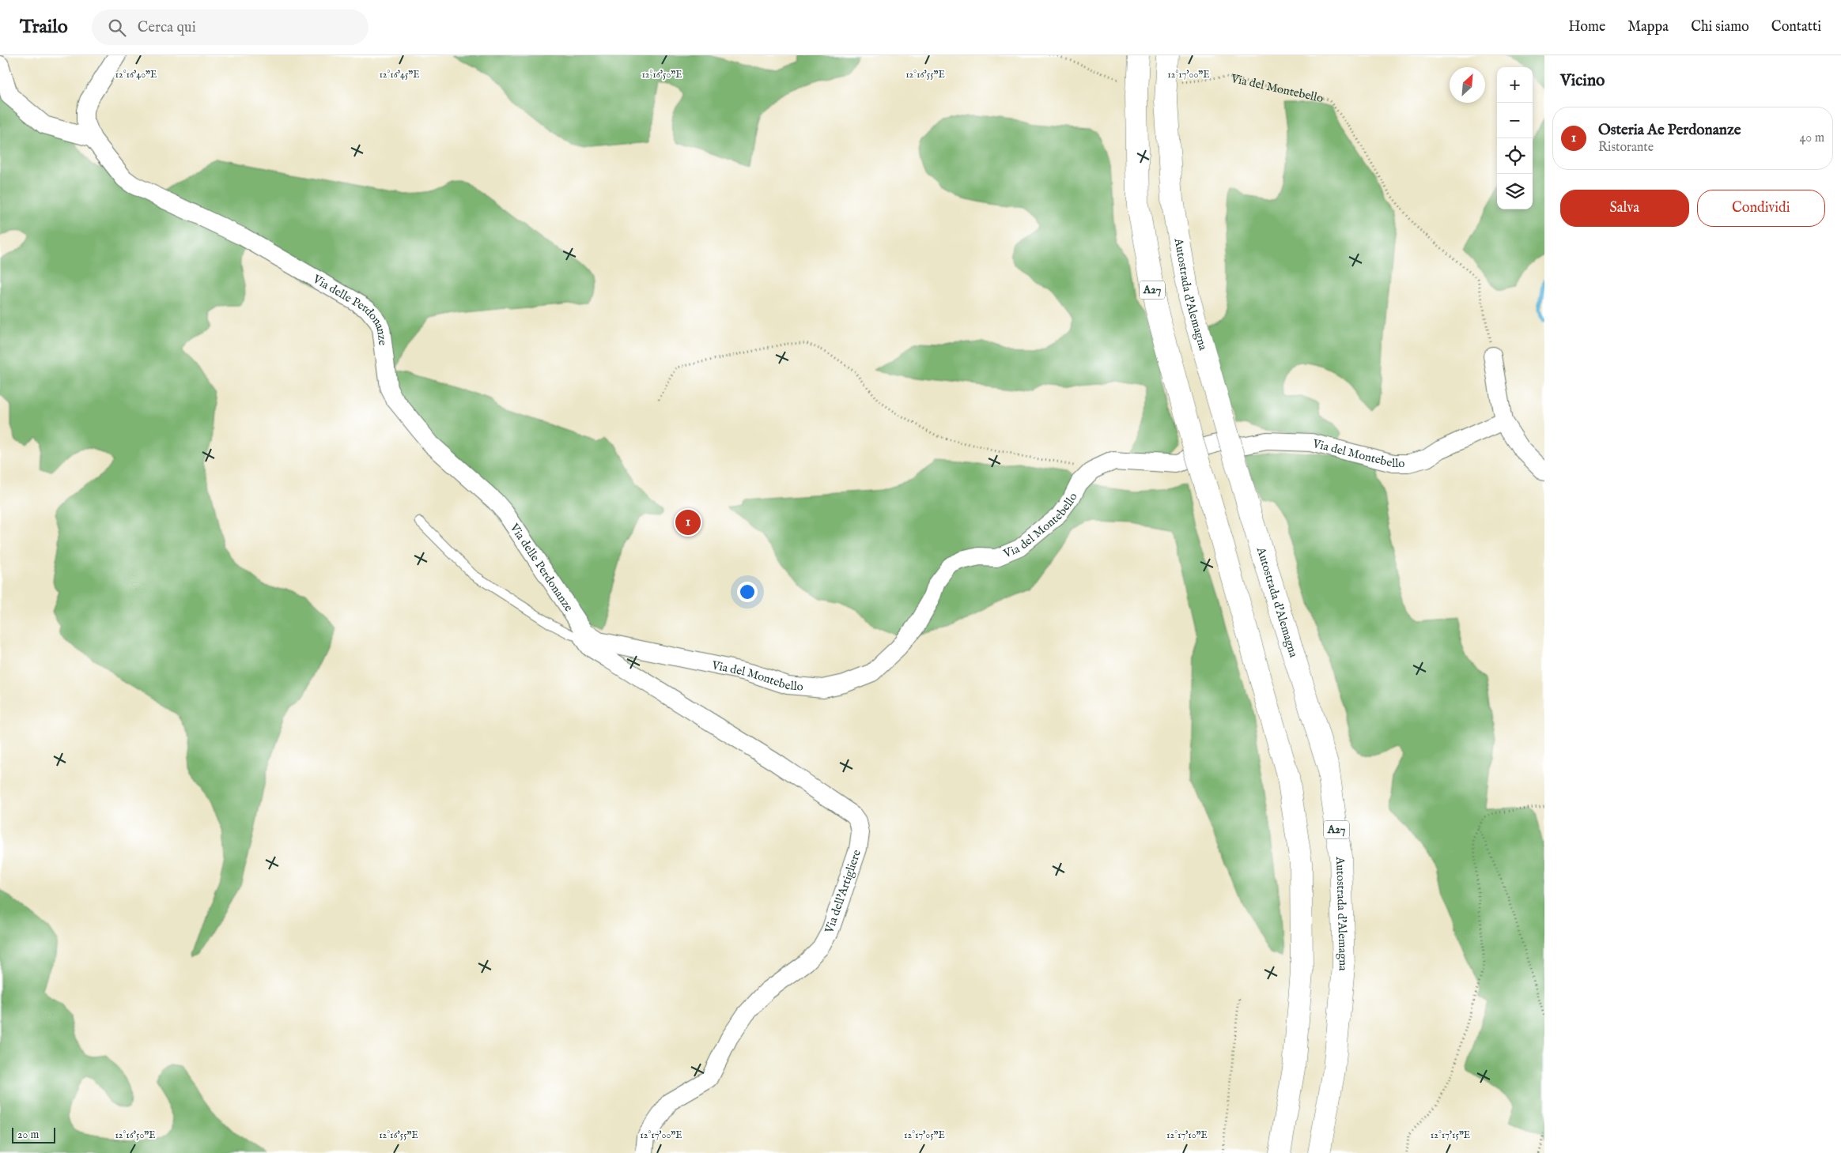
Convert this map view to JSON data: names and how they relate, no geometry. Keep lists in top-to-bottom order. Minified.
{"streets":{"highway":["A27","Autostrada d'Alemagna"],"street":["Via del Montebello","Via delle Perdonanze","Via dell'Artigliere"]},"crossings":[["Via del Montebello","Via delle Perdonanze"],["Via del Montebello","Via dell'Artigliere"],["Via delle Perdonanze","Via dell'Artigliere"]],"scale_bar":"20 m","north":"top right","page":{"header":"Trailo","search":"Cerca qui","nav":["Home","Mappa","Chi siamo","Contatti"],"heading":"Vicino","map_buttons":["+","−"],"list":[{"mark":"1","name":"Osteria Ae Perdonanze","note":"Ristorante","value":"40 m"}],"buttons":["Salva","Condividi"],"pins":"1","scale":"20 m"},"coordinates":["12°16'40\"E","12°16'45\"E","12°16'50\"E","12°16'55\"E","12°17'00\"E","12°17'05\"E","12°17'10\"E","12°17'15\"E"]}
